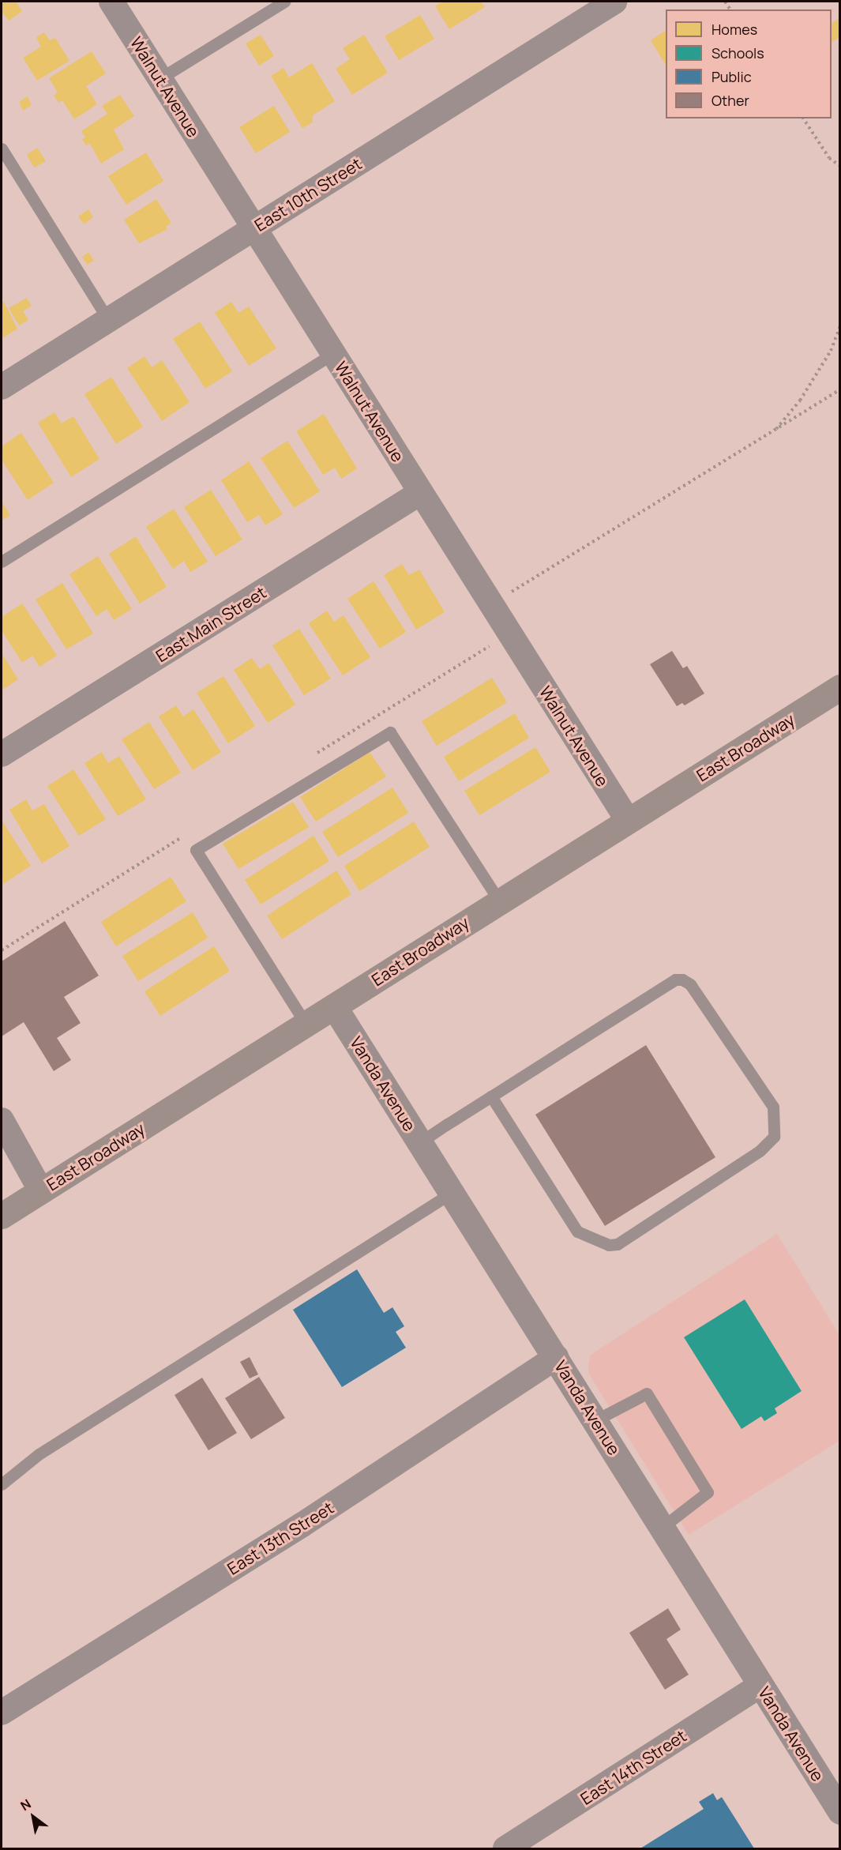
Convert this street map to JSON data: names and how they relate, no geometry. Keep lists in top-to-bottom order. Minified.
{"streets":{"main road":["East Broadway"],"street":["Walnut Avenue","East 10th Street","East Main Street","Vanda Avenue","East 13th Street","East 14th Street"]},"crossings":[["Walnut Avenue","East 10th Street"],["Walnut Avenue","East Main Street"],["Walnut Avenue","East Broadway"],["East Broadway","Vanda Avenue"],["Vanda Avenue","East 13th Street"],["Vanda Avenue","East 14th Street"]],"legend":["Homes","Schools","Public","Other"],"north":"top left"}
